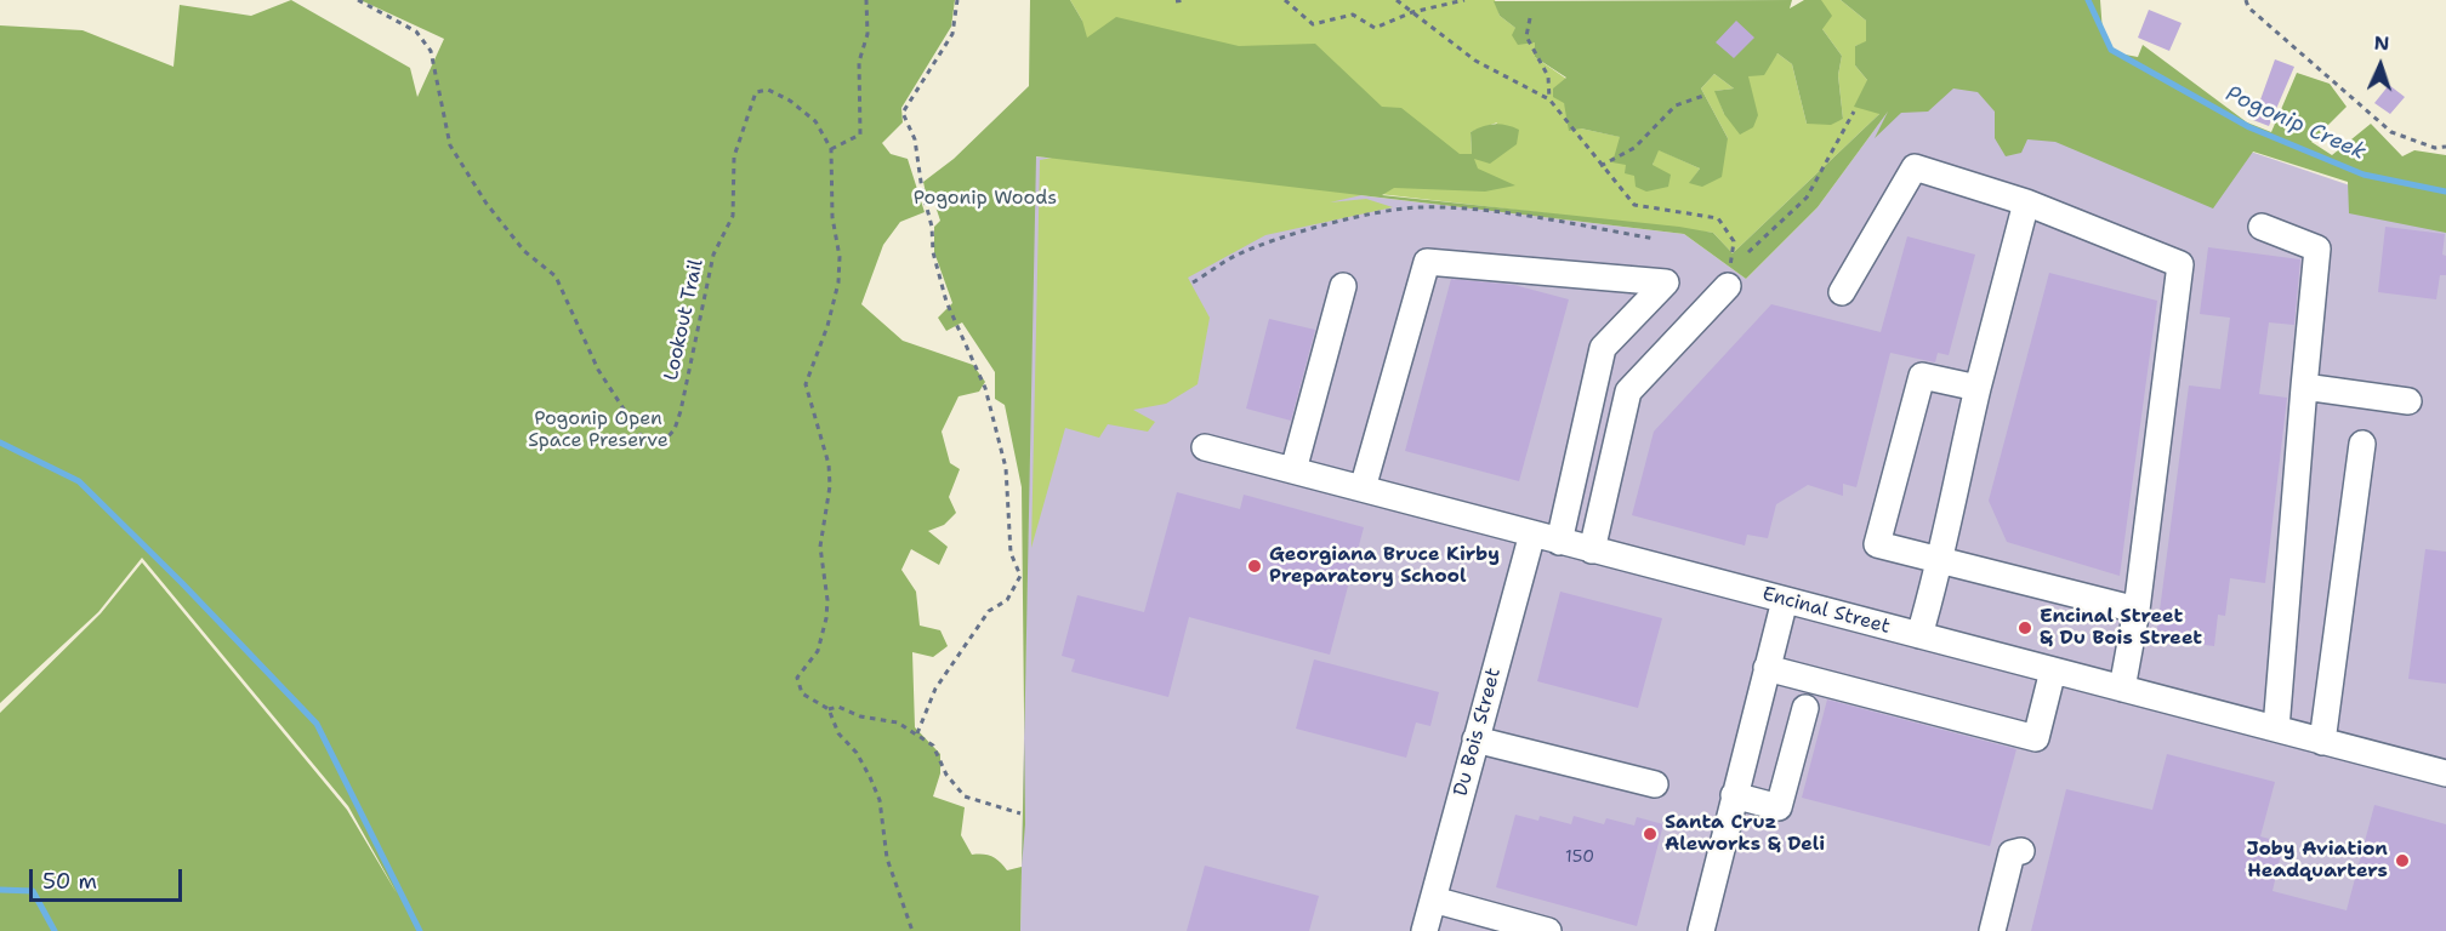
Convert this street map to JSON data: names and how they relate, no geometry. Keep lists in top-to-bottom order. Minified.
{"streets":{"street":["Encinal Street","Du Bois Street"],"path":["Lookout Trail"]},"crossings":[["Encinal Street","Du Bois Street"]],"water":["Pogonip Creek"],"parks":["Pogonip Woods","Pogonip Open Space Preserve"],"places":["Georgiana Bruce Kirby Preparatory School","Encinal Street & Du Bois Street","Santa Cruz Aleworks & Deli","Joby Aviation Headquarters"],"house_numbers":["150"],"scale_bar":"50 m","north":"top"}
